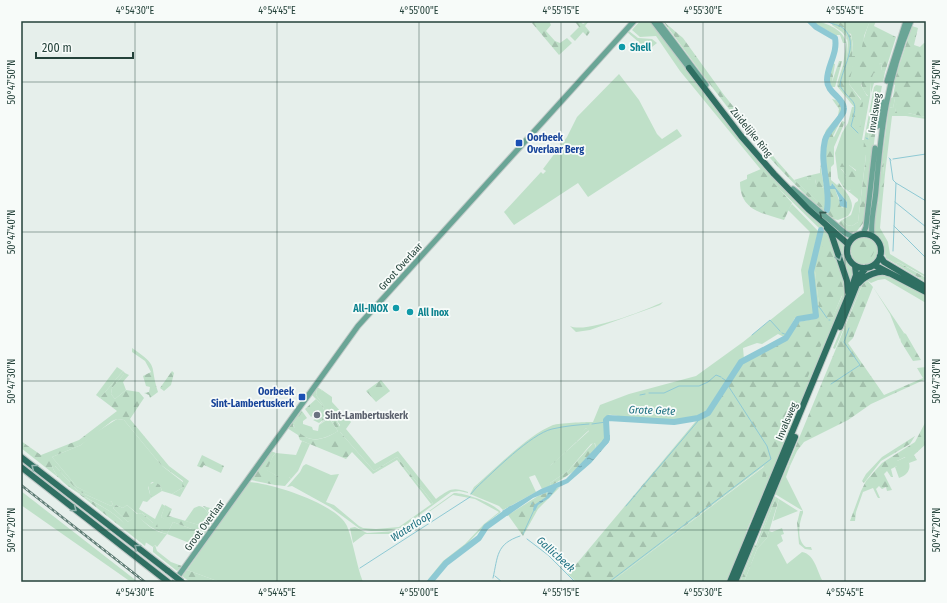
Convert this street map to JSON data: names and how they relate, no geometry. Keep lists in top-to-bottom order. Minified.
{"streets":{"highway":["Invalsweg","Zuidelijke Ring"],"main road":["Groot Overlaar"]},"crossings":[["Invalsweg","Zuidelijke Ring"]],"one_way":["Zuidelijke Ring"],"water":["Grote Gete","Waterloop","Gallicbeek"],"places":{"other":["Shell","All-INOX","All Inox","Sint-Lambertuskerk"],"transit":["Oorbeek Overlaar Berg","Oorbeek Sint-Lambertuskerk"]},"scale_bar":"200 m","coordinates":["4°54'30\"E","4°54'45\"E","4°55'00\"E","4°55'15\"E","4°55'30\"E","4°55'45\"E","50°47'50\"N","50°47'40\"N","50°47'30\"N","50°47'20\"N"]}
